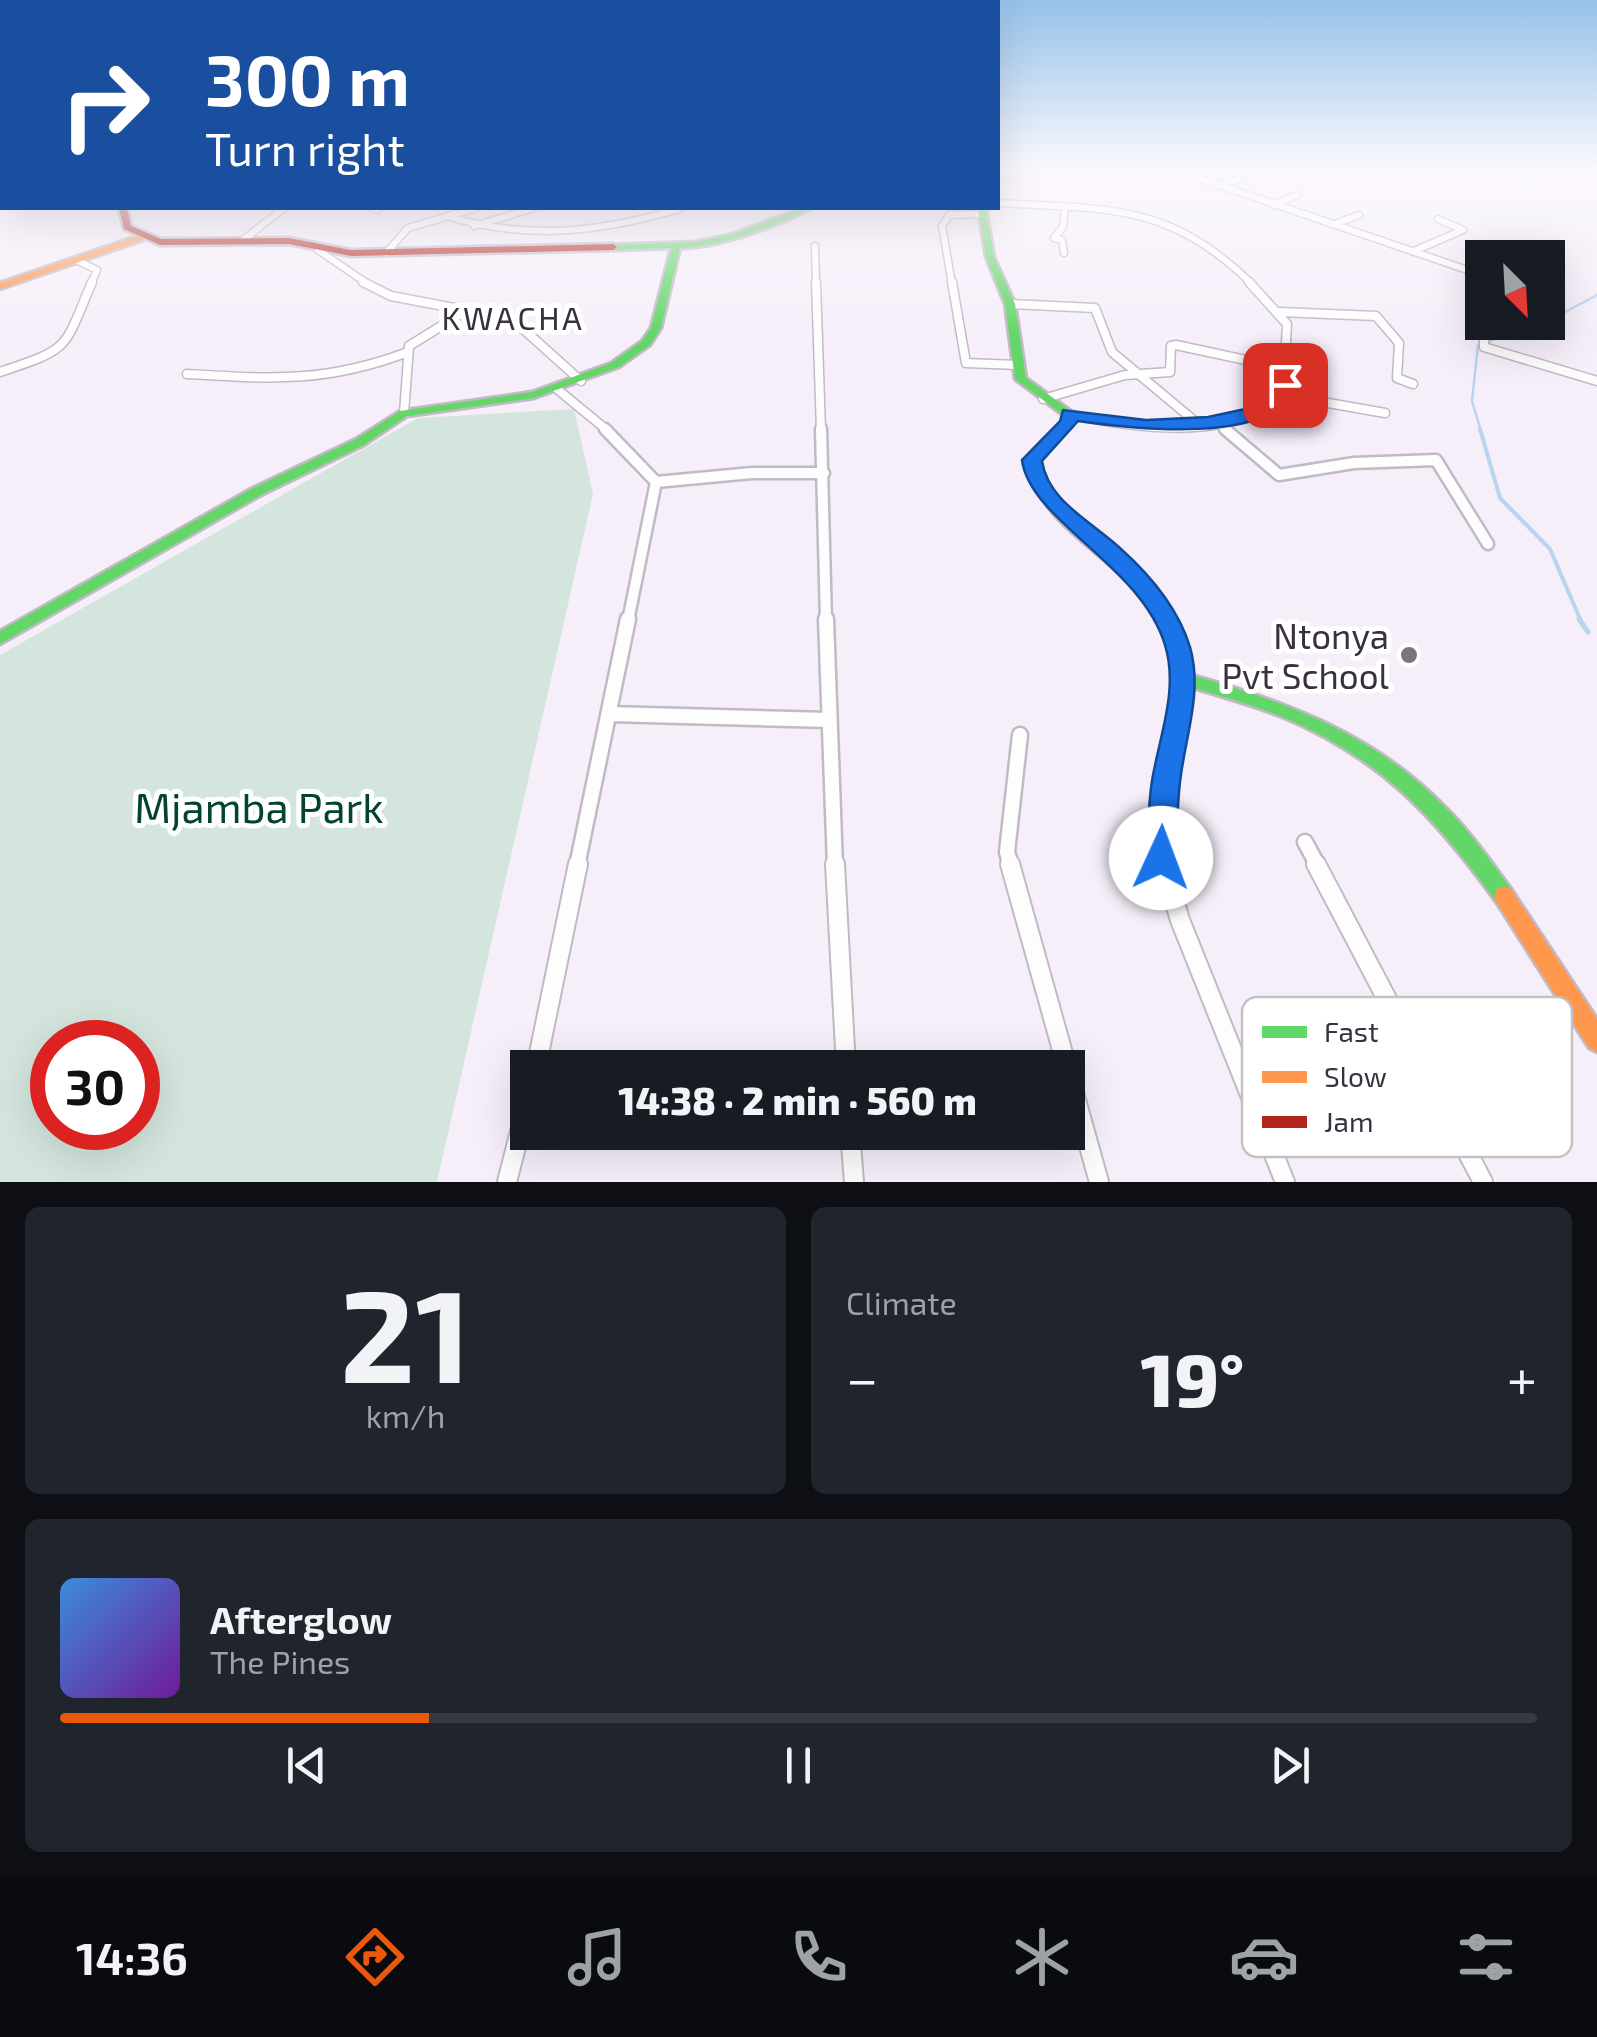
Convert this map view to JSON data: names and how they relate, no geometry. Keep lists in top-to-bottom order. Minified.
{"districts":["KWACHA"],"parks":["Mjamba Park"],"places":["Ntonya Pvt School"],"legend":["Fast","Slow","Jam"],"north":"bottom right","page":{"turn":["300 m","Turn right"],"limit":"30","trip":"14:38 · 2 min · 560 m","tile":[["21","km/h"],"Climate"],"heat":["−","19°","+"],"song":["Afterglow","The Pines"],"tabs":"14:36"}}
